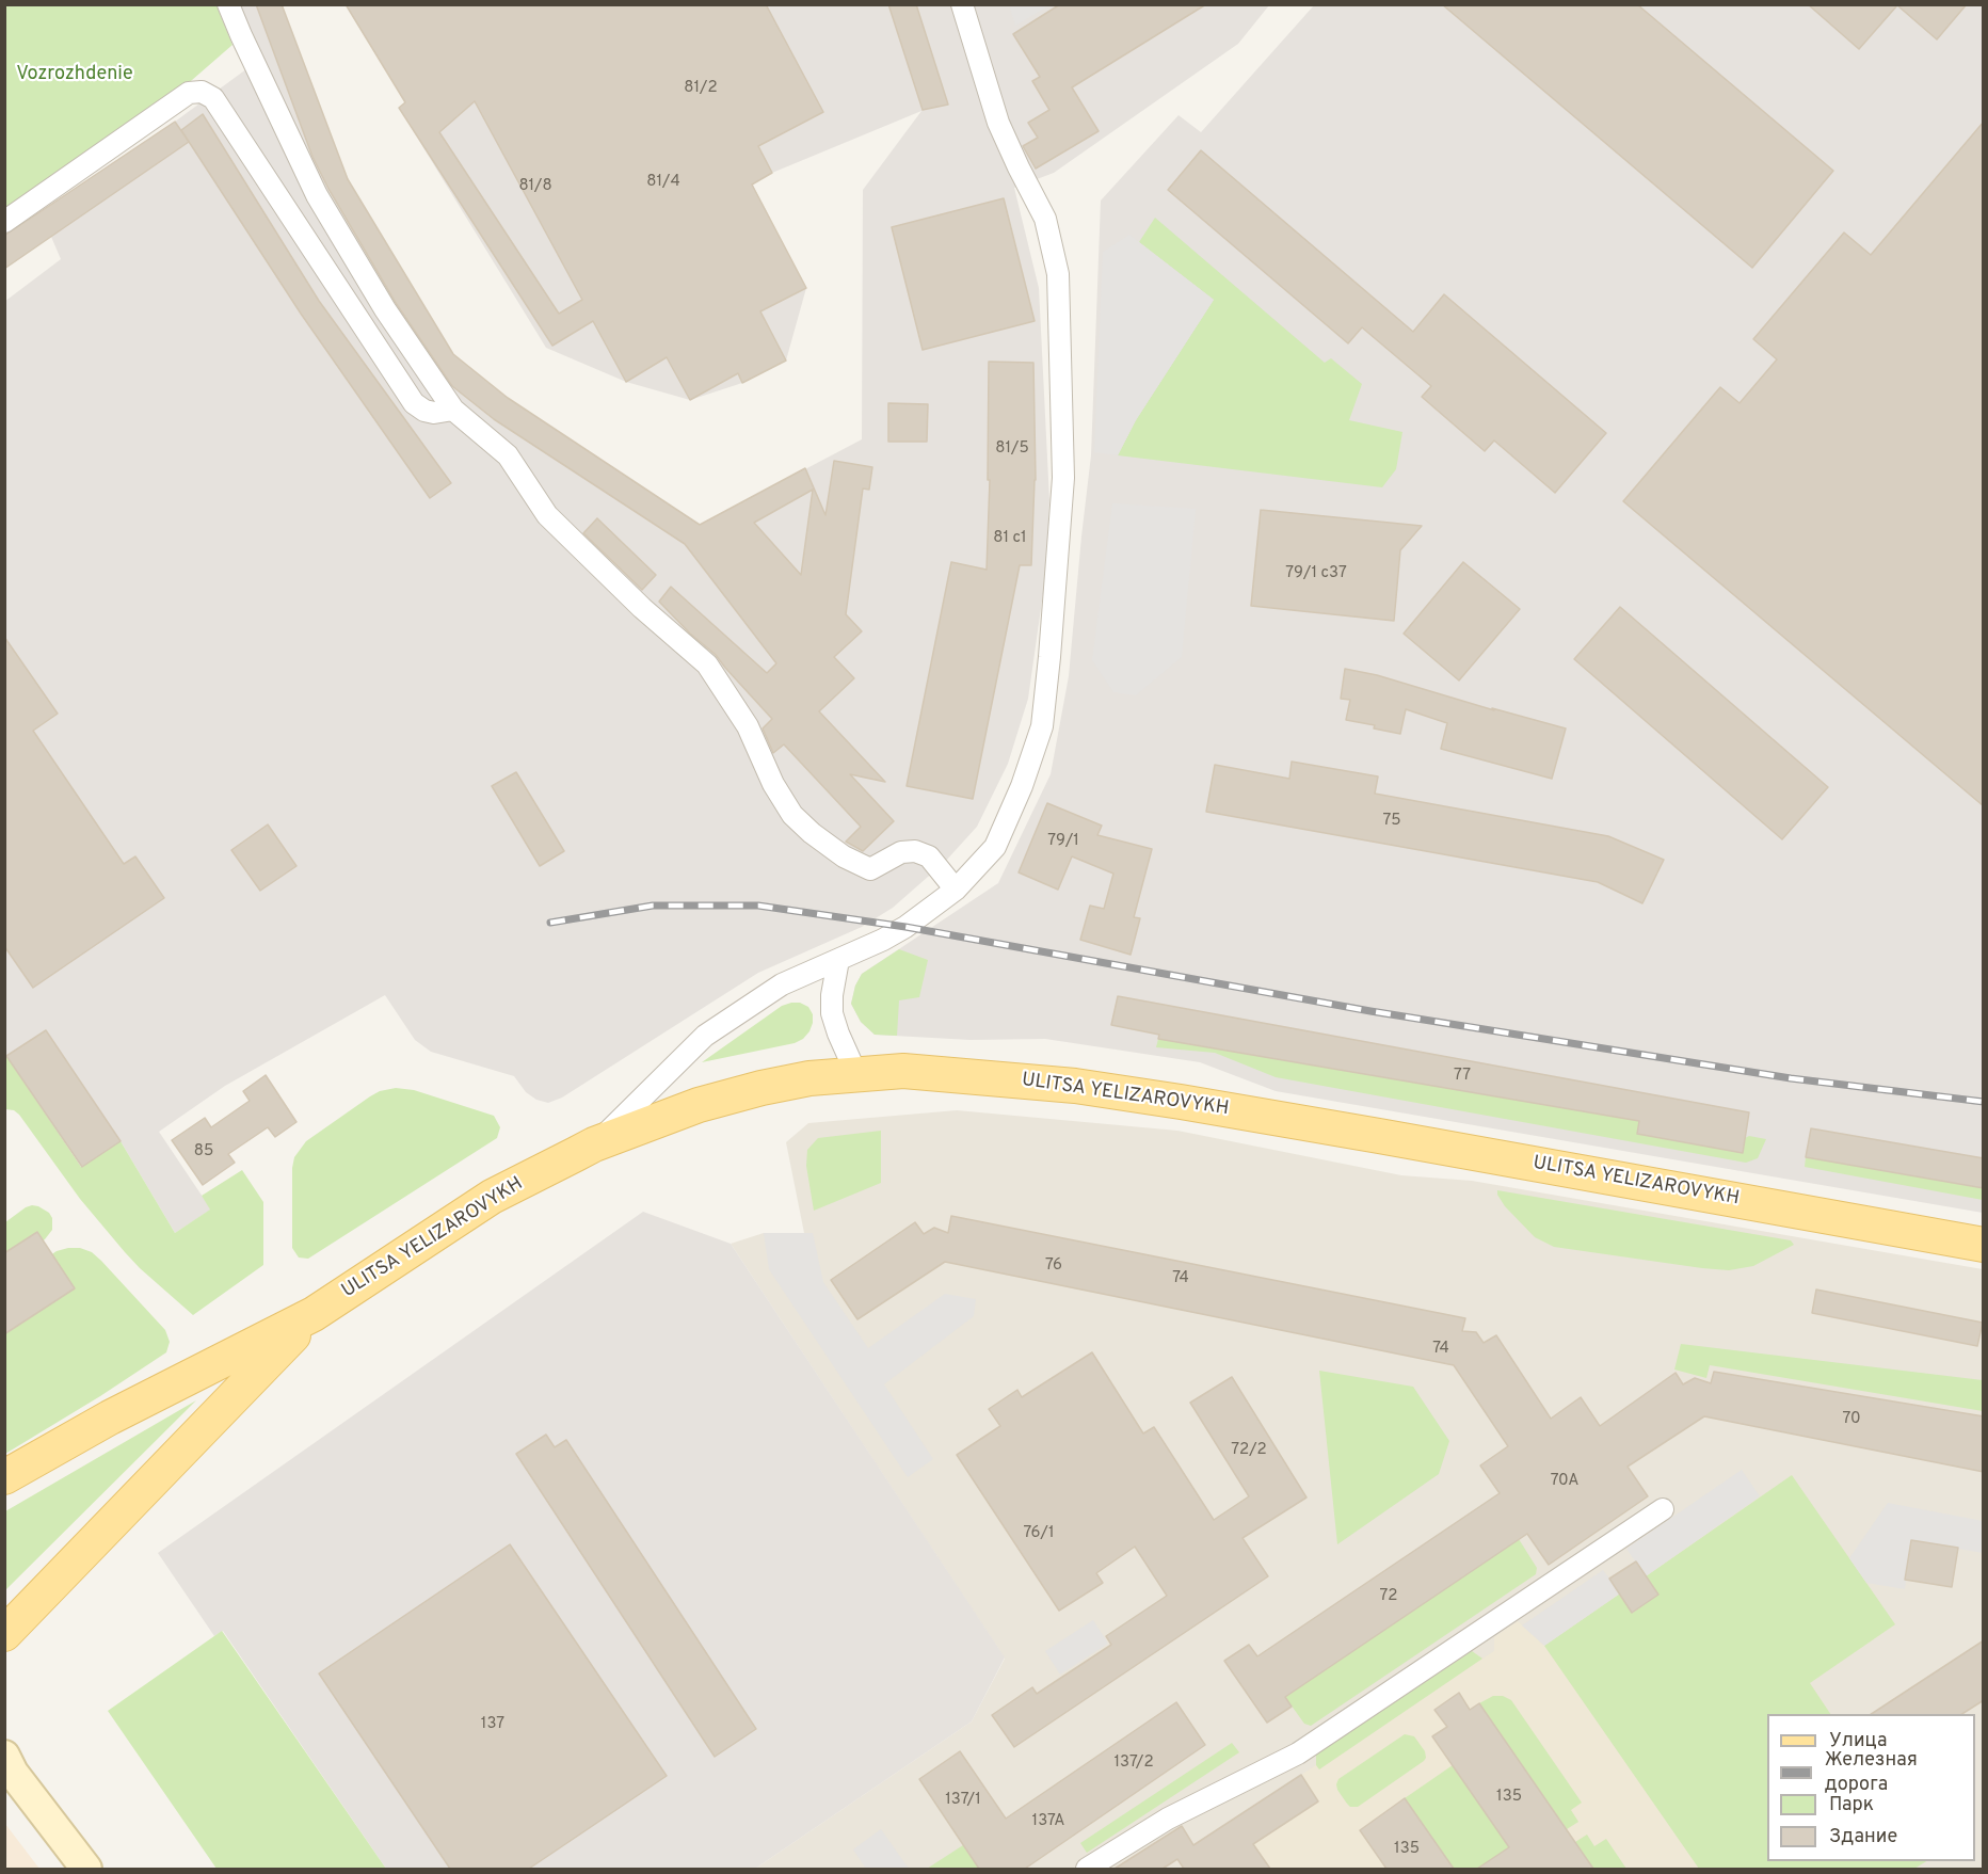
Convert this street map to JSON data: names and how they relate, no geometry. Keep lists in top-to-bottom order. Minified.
{"streets":{"main road":["ULITSA YELIZAROVYKH"]},"parks":["Vozrozhdenie"],"house_numbers":["81/2","81/4","81/8","81/5","81 с1","79/1 с37","75","79/1","77","85","76","74","74","70","72/2","70А","76/1","72","137","137/2","135","137/1","137А","135"],"legend":["Улица","Железная дорога","Парк","Здание"]}
